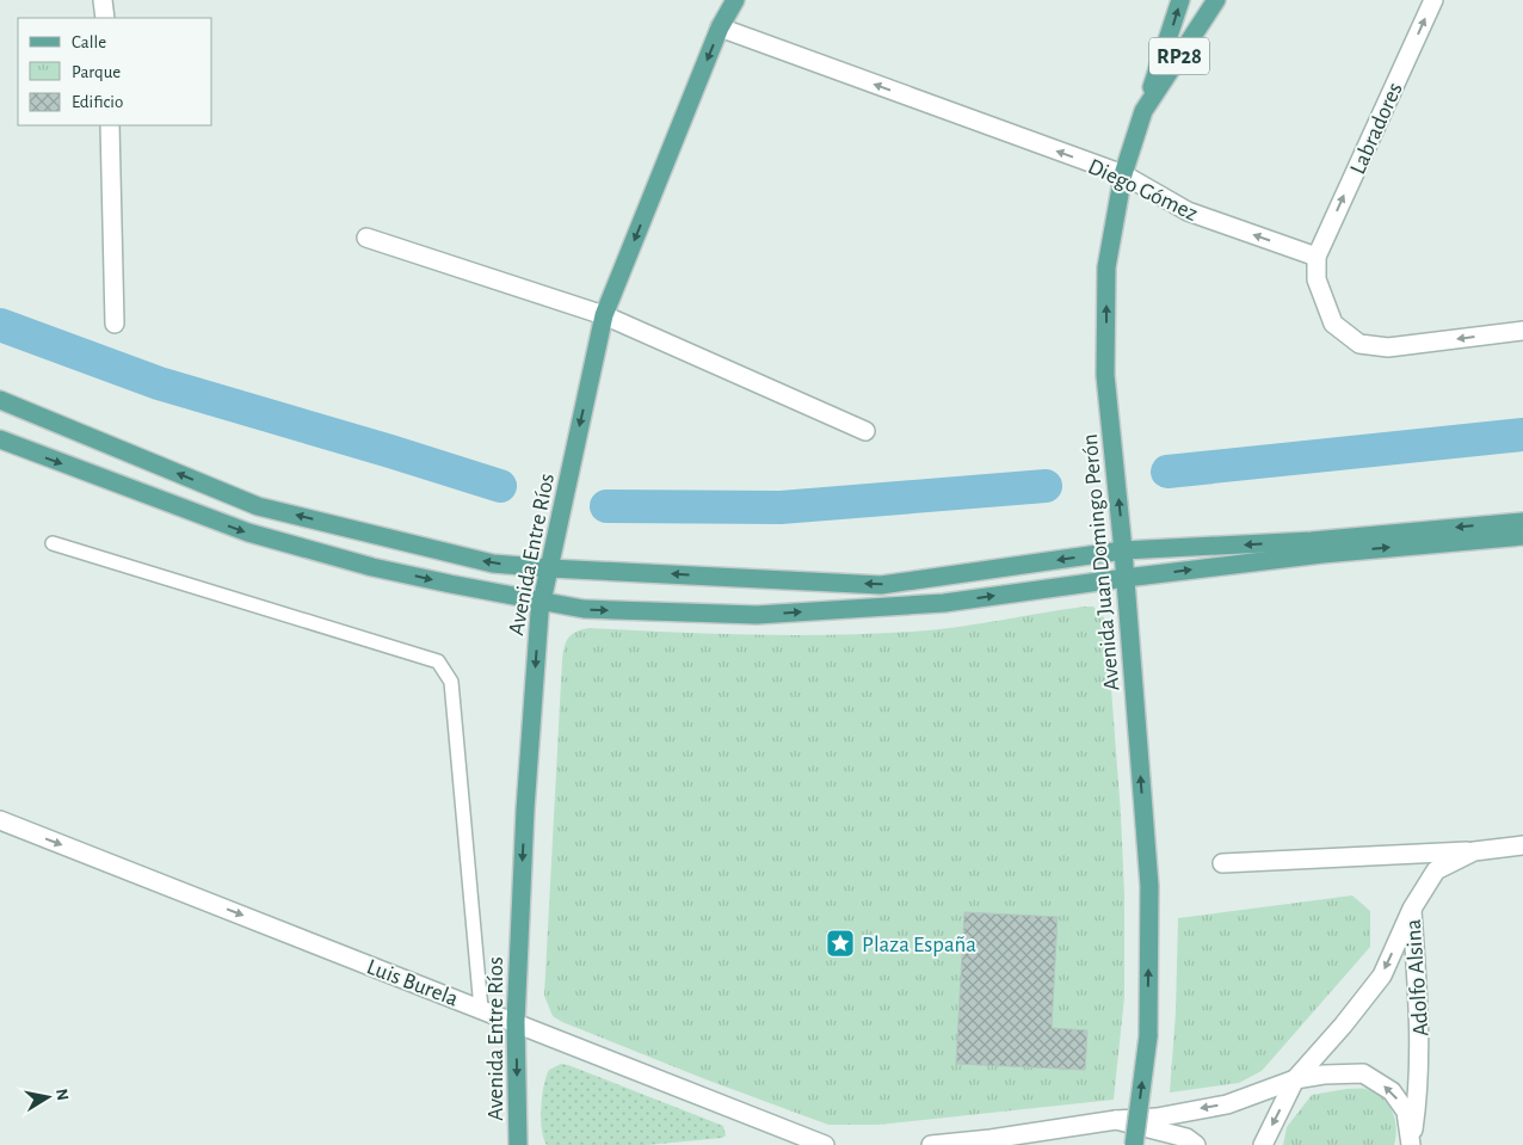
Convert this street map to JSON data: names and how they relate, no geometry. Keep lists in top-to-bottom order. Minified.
{"streets":{"main road":["RP28","Avenida Entre Ríos","Avenida Juan Domingo Perón"],"street":["Labradores","Diego Gómez","Adolfo Alsina","Luis Burela"]},"crossings":[["Labradores","Diego Gómez"],["Diego Gómez","Avenida Entre Ríos"],["Diego Gómez","Avenida Juan Domingo Perón"],["Avenida Entre Ríos","Luis Burela"]],"one_way":["Labradores","Diego Gómez","Avenida Entre Ríos","Avenida Juan Domingo Perón","Luis Burela"],"places":{"place":["Plaza España"]},"legend":["Calle","Parque","Edificio"],"north":"right"}
